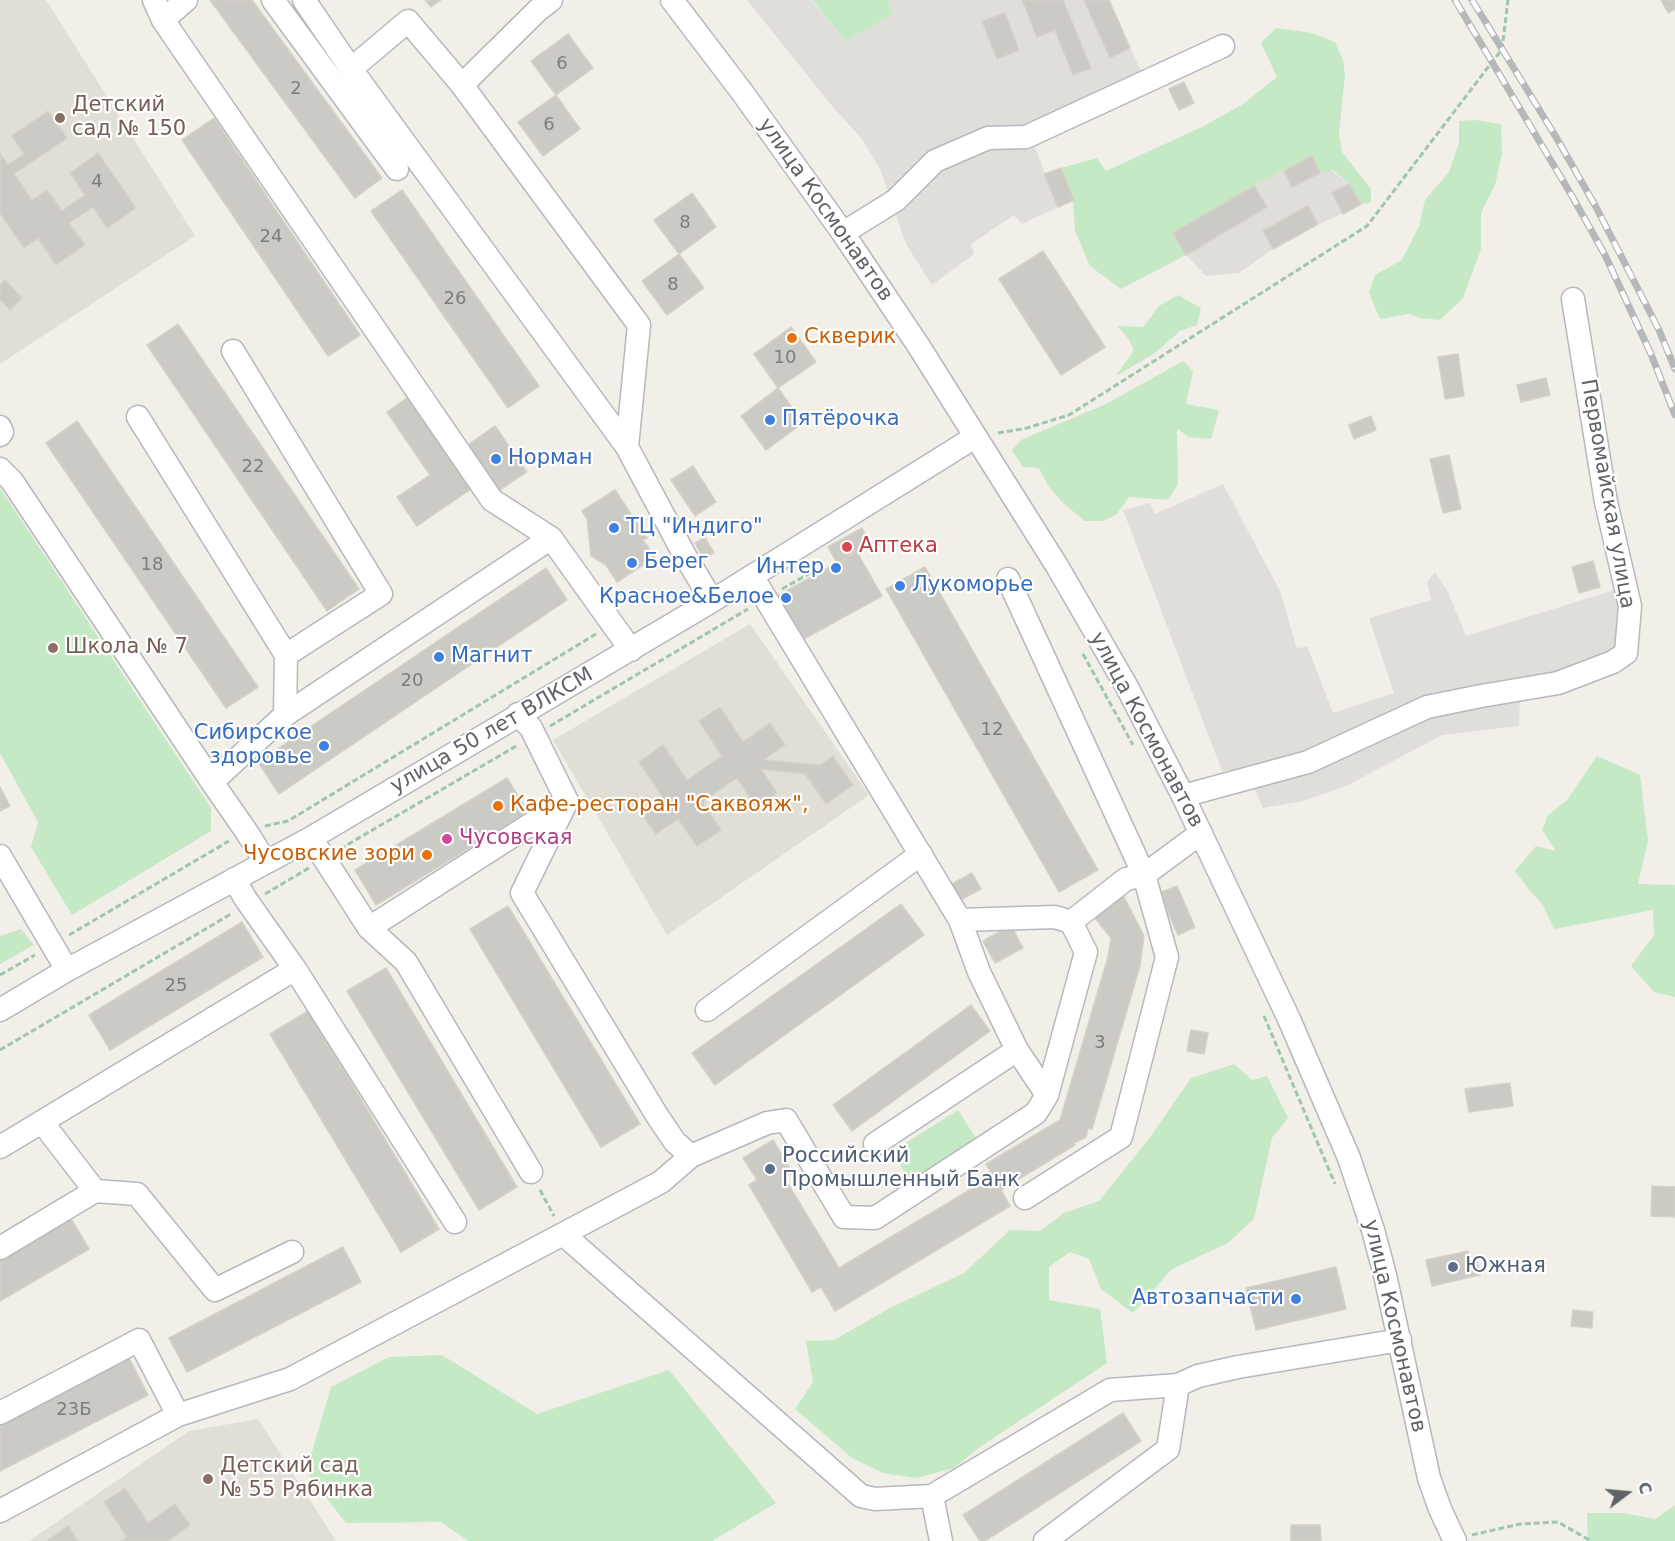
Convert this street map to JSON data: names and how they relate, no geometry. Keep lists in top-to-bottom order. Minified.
{"streets":{"street":["улица Космонавтов","Первомайская улица","улица 50 лет ВЛКСМ"]},"crossings":[["улица Космонавтов","Первомайская улица"],["улица Космонавтов","улица 50 лет ВЛКСМ"]],"places":["Детский сад № 150","Скверик","Пятёрочка","Норман","ТЦ \"Индиго\"","Аптека","Берег","Интер","Лукоморье","Красное&Белое","Школа № 7","Магнит","Сибирское здоровье","Кафе-ресторан \"Саквояж\",","Чусовская","Чусовские зори","Российский Промышленный Банк","Южная","Автозапчасти","Детский сад № 55 Рябинка"],"house_numbers":["6","2","6","4","8","24","8","26","10","22","18","20","12","25","3","23Б"],"north":"right"}
